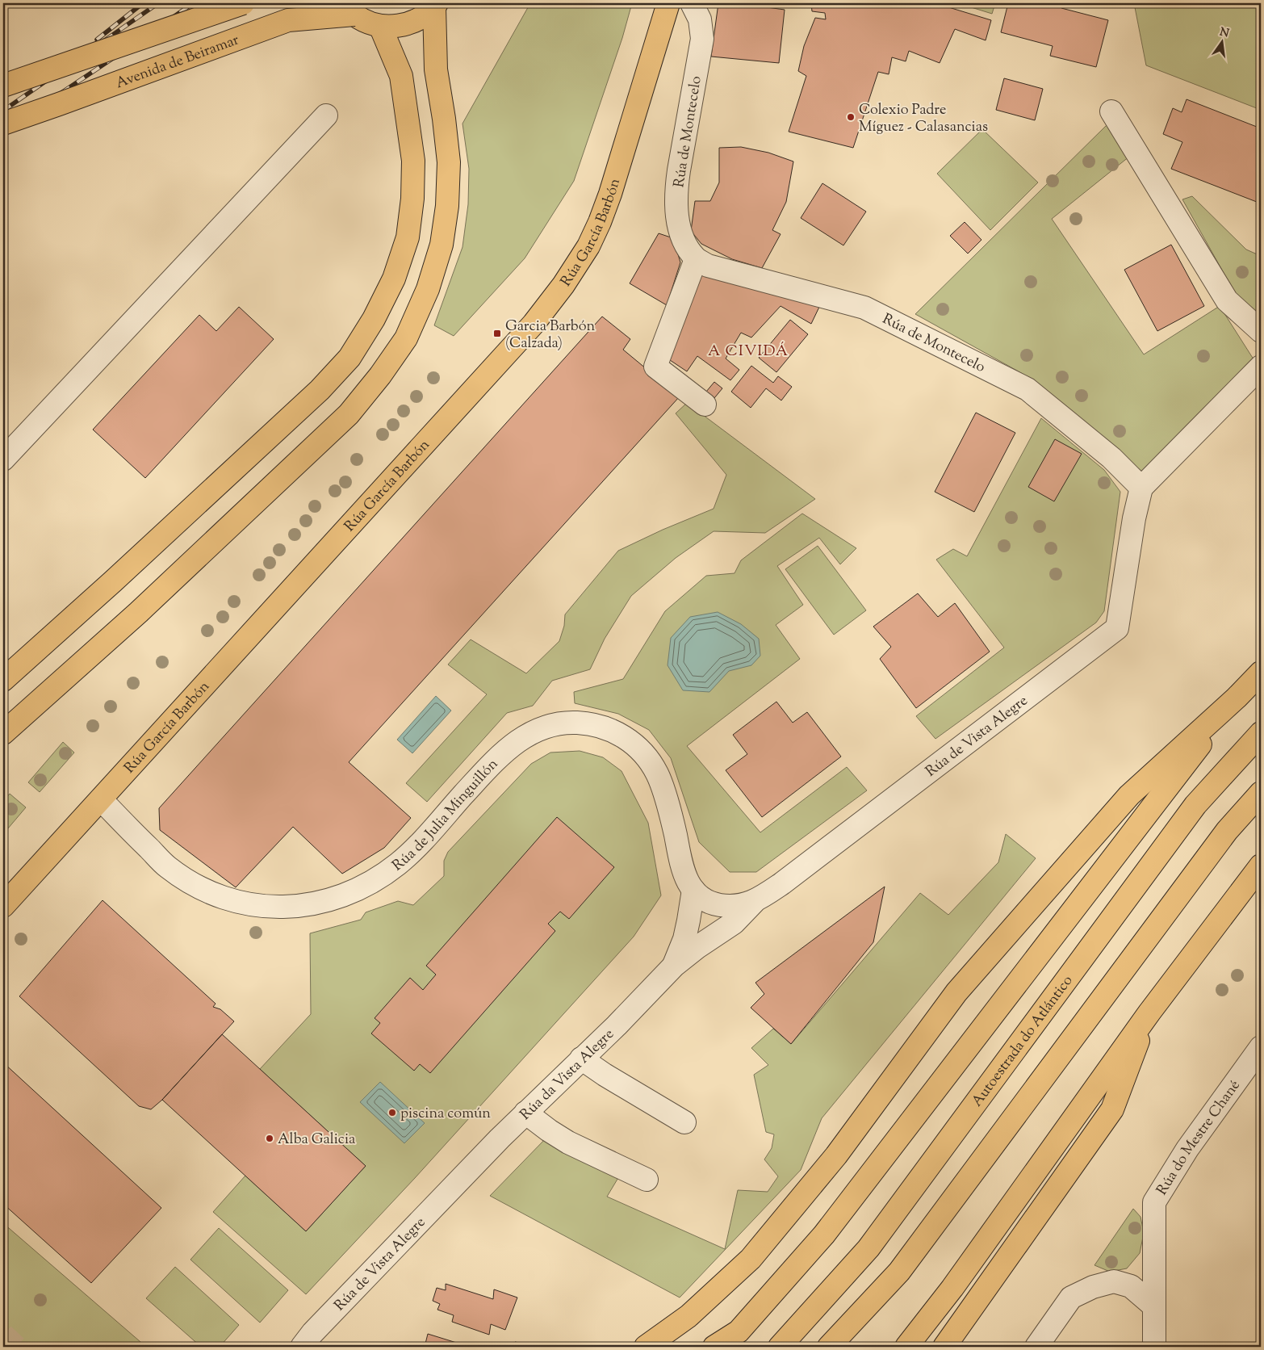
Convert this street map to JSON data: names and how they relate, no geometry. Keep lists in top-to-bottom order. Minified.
{"streets":{"main road":["Avenida de Beiramar","Rúa García Barbón","Autoestrada do Atlántico"],"street":["Rúa de Montecelo","Rúa de Vista Alegre","Rúa de Julia Minguillón","Rúa da Vista Alegre","Rúa do Mestre Chané"]},"crossings":[["Rúa de Montecelo","Rúa de Vista Alegre"],["Rúa García Barbón","Rúa de Julia Minguillón"],["Rúa de Vista Alegre","Rúa de Julia Minguillón"],["Rúa de Vista Alegre","Rúa da Vista Alegre"],["Rúa de Julia Minguillón","Rúa da Vista Alegre"]],"districts":["A CIVIDÁ"],"places":{"other":["Colexio Padre Míguez - Calasancias","piscina común","Alba Galicia"],"transit":["Garcia Barbón (Calzada)"]},"north":"top"}
